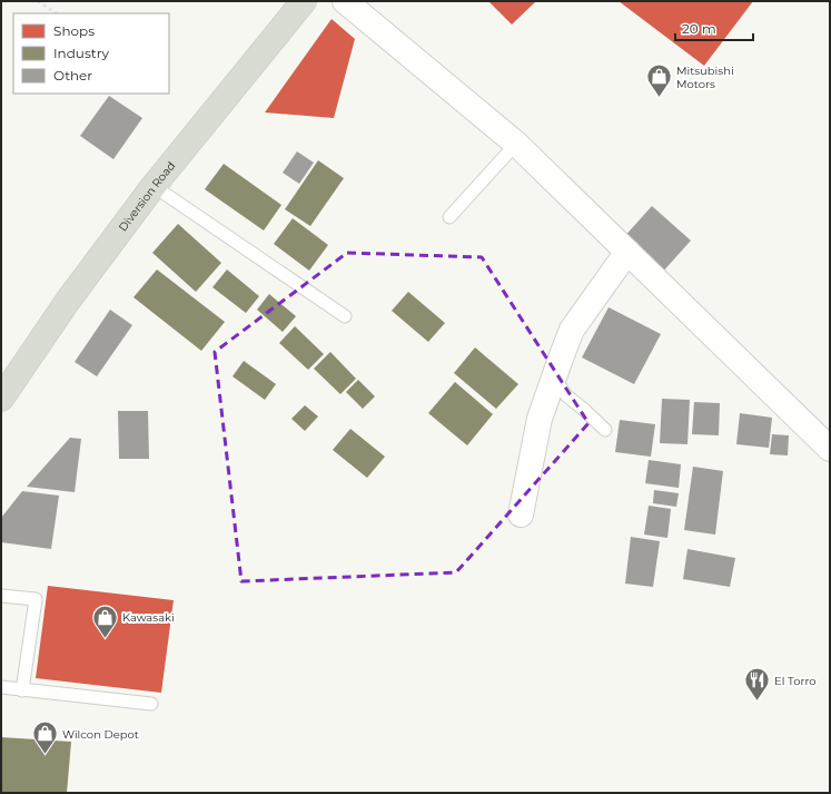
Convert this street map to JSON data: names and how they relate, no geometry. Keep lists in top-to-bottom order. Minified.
{"streets":{"highway":["Diversion Road"]},"places":{"shop":["Mitsubishi Motors","Kawasaki","Wilcon Depot"],"restaurant":["El Torro"]},"legend":["Shops","Industry","Other"],"scale_bar":"20 m"}
